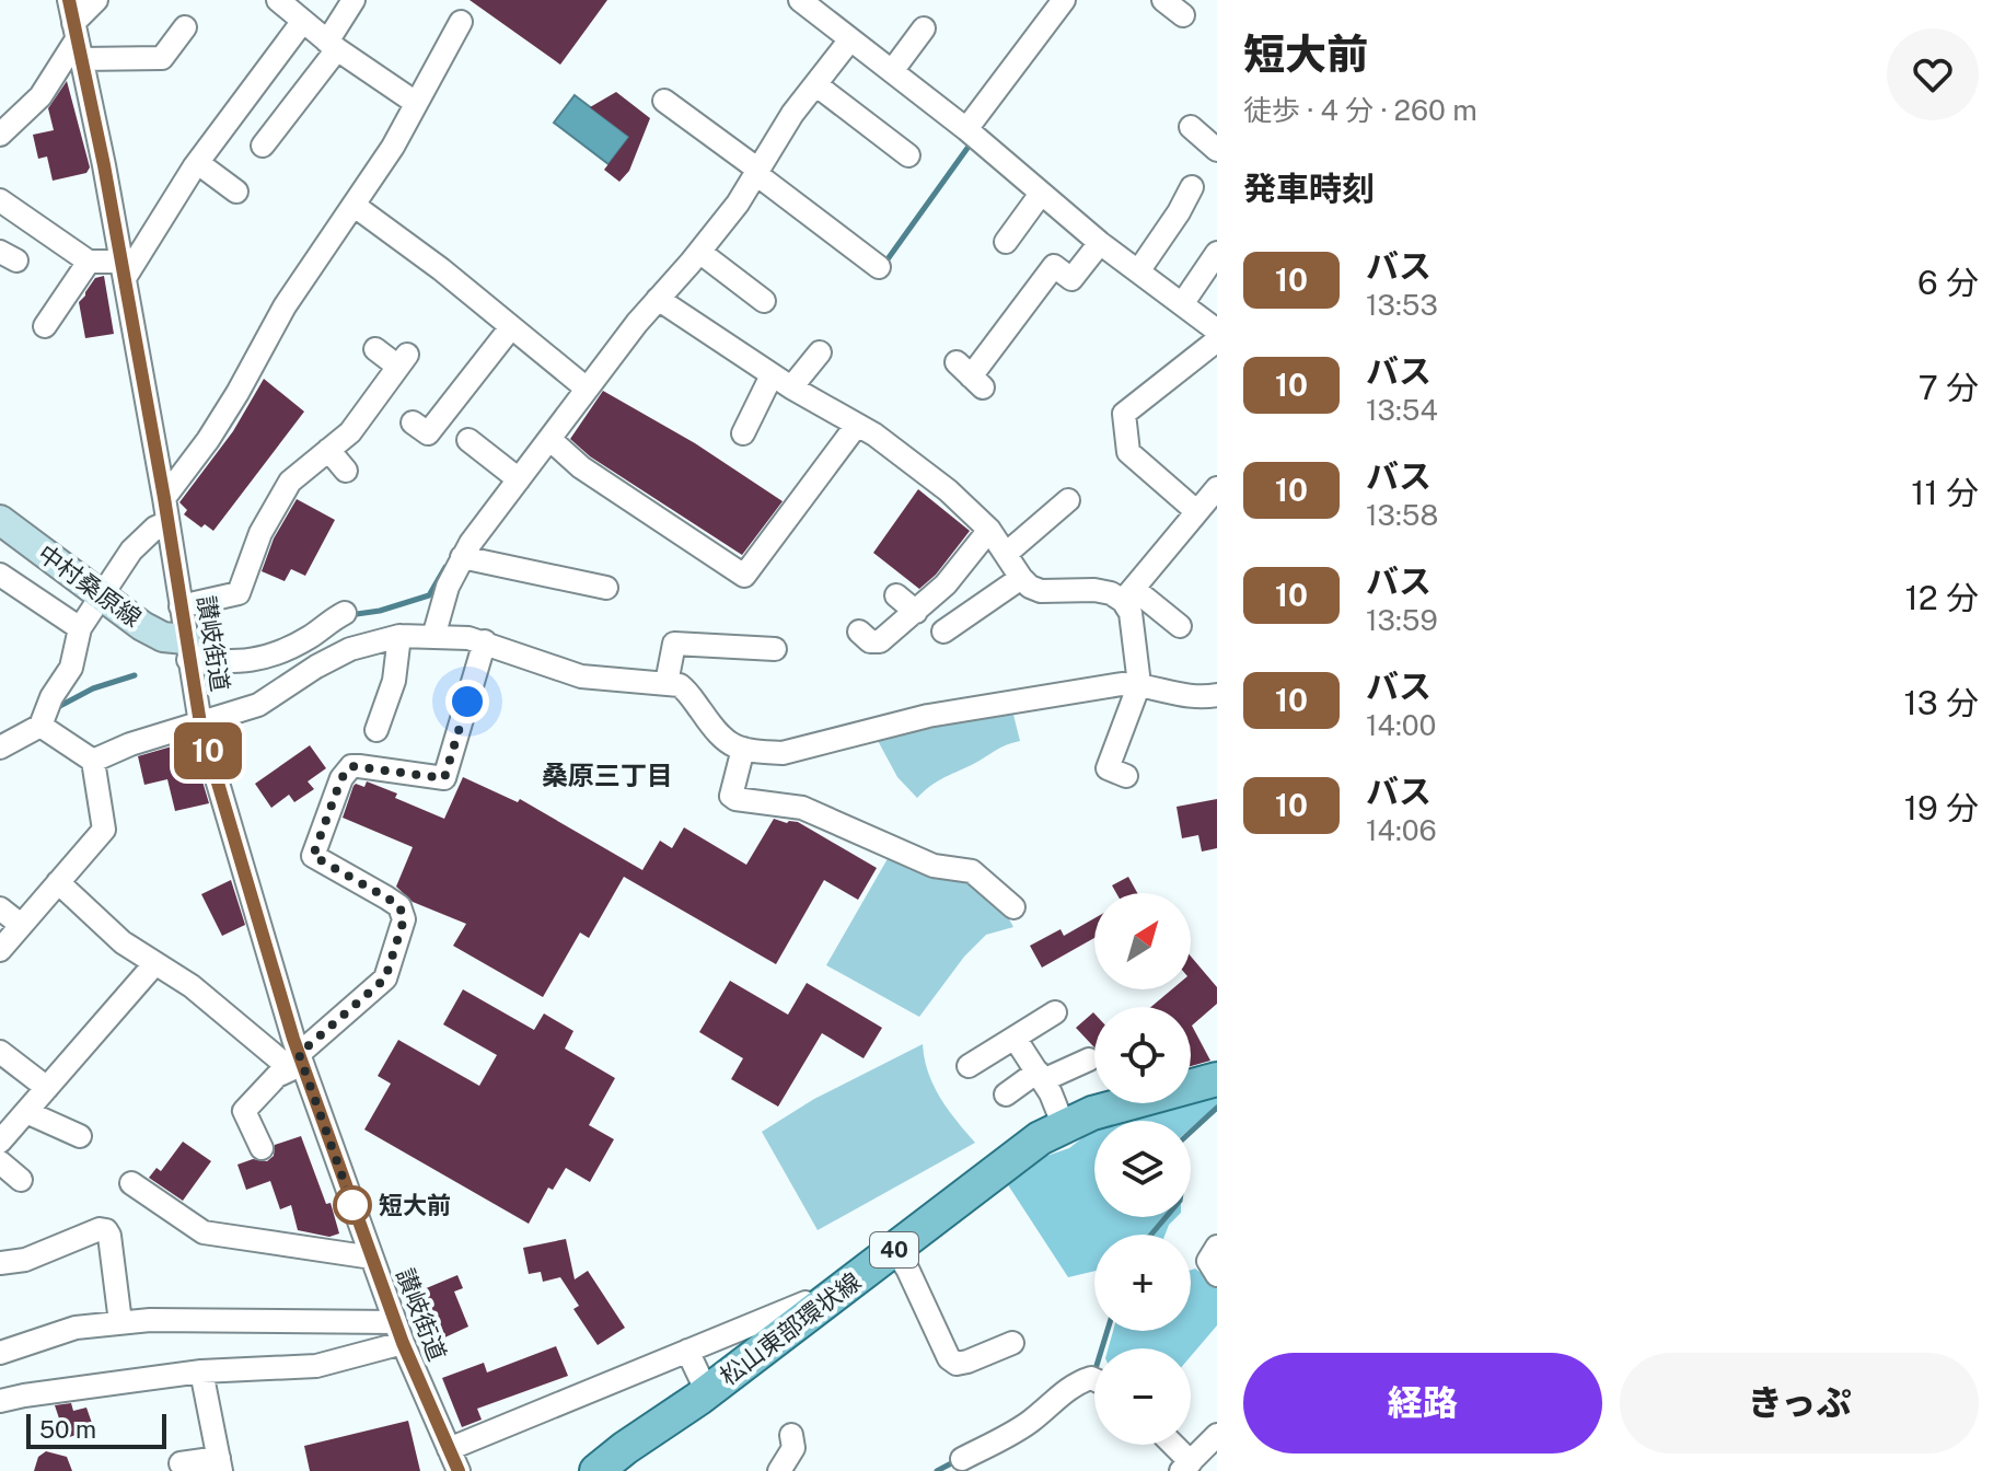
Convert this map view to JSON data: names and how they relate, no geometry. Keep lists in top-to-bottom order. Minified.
{"streets":{"main road":["40","松山東部環状線"],"street":["中村桑原線","讃岐街道"]},"crossings":[["中村桑原線","讃岐街道"]],"districts":["桑原三丁目"],"places":["短大前"],"lines":["bus line 10"],"scale_bar":"50 m","north":"top right","page":{"on_map":"10","heading":[["短大前","徒歩 · 4 分 · 260 m"],"発車時刻"],"list":[{"mark":"10","name":"バス","note":"13:53","value":"6 分"},{"mark":"10","name":"バス","note":"13:54","value":"7 分"},{"mark":"10","name":"バス","note":"13:58","value":"11 分"},{"mark":"10","name":"バス","note":"13:59","value":"12 分"},{"mark":"10","name":"バス","note":"14:00","value":"13 分"},{"mark":"10","name":"バス","note":"14:06","value":"19 分"}],"map_buttons":["+","−"],"buttons":["経路","きっぷ"],"scale":"50 m"}}
